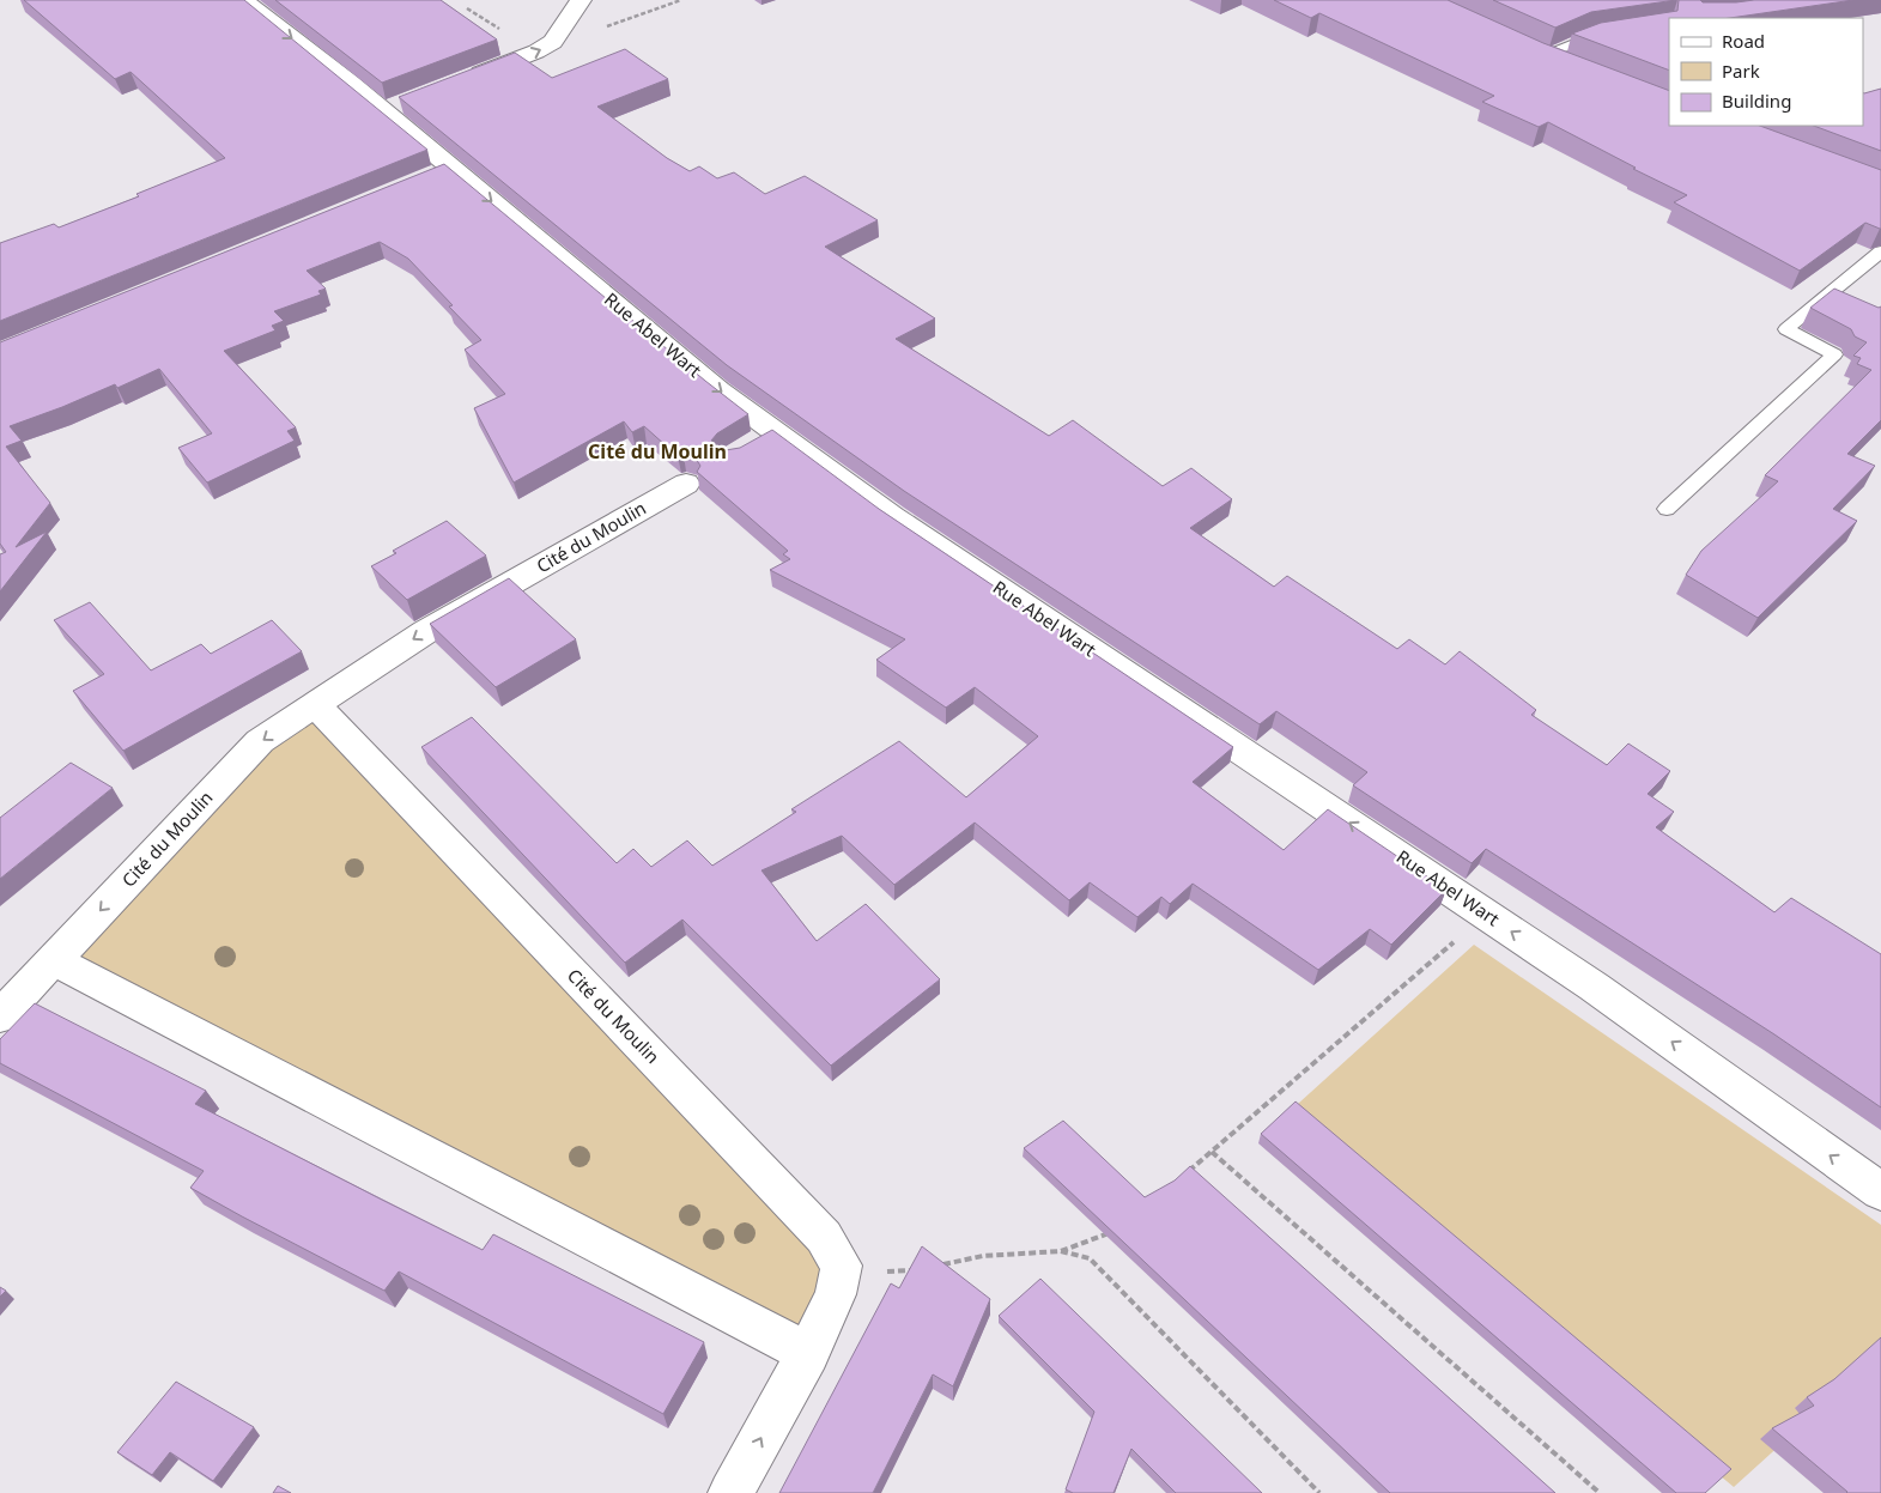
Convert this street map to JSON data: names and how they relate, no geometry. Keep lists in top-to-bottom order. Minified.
{"streets":{"street":["Rue Abel Wart","Cité du Moulin"]},"one_way":["Cité du Moulin"],"districts":["Cité du Moulin"],"legend":["Road","Park","Building"]}
